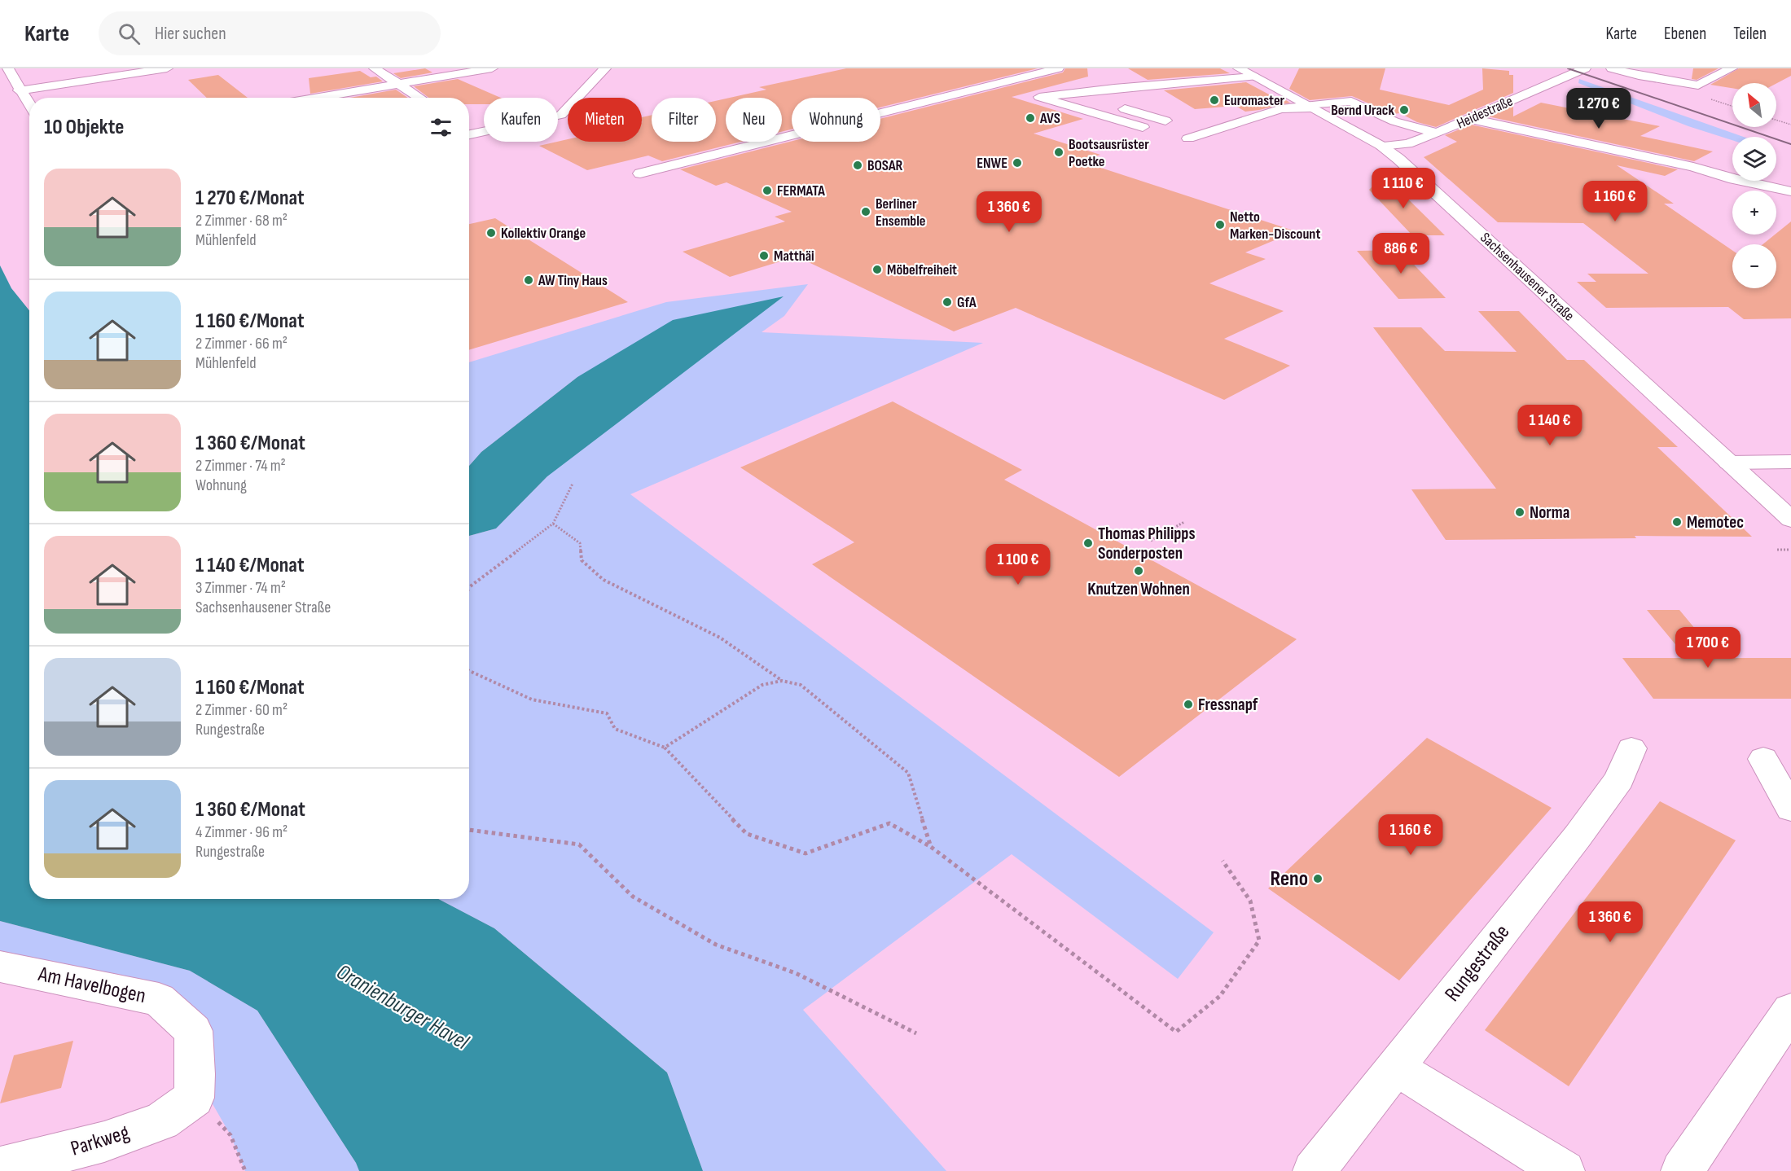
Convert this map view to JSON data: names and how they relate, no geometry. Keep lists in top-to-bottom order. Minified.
{"streets":{"street":["Heidestraße","Sachsenhausener Straße","Rungestraße","Am Havelbogen","Parkweg"]},"crossings":[["Heidestraße","Sachsenhausener Straße"],["Am Havelbogen","Parkweg"]],"water":["Oranienburger Havel"],"places":["Euromaster","Bernd Urack","AVS","Bootsausrüster Poetke","ENWE","BOSAR","FERMATA","Berliner Ensemble","Netto Marken-Discount","Kollektiv Orange","Matthäi","Möbelfreiheit","AW Tiny Haus","GfA","Norma","Memotec","Thomas Philipps Sonderposten","Knutzen Wohnen","Fressnapf","Reno"],"north":"top left","page":{"header":"Karte","search":"Hier suchen","nav":["Karte","Ebenen","Teilen"],"map_buttons":["+","−"],"price":["1 270 €","1 110 €","1 160 €","1 360 €","886 €","1 140 €","1 100 €","1 700 €","1 160 €","1 360 €"],"chip":["Kaufen","Mieten","Filter","Neu","Wohnung"],"heading":"10 Objekte","list":[{"name":"1 270 €/Monat","note":"2 Zimmer · 68 m² · Mühlenfeld"},{"name":"1 160 €/Monat","note":"2 Zimmer · 66 m² · Mühlenfeld"},{"name":"1 360 €/Monat","note":"2 Zimmer · 74 m² · Wohnung"},{"name":"1 140 €/Monat","note":"3 Zimmer · 74 m² · Sachsenhausener Straße"},{"name":"1 160 €/Monat","note":"2 Zimmer · 60 m² · Rungestraße"},{"name":"1 360 €/Monat","note":"4 Zimmer · 96 m² · Rungestraße"}]}}
